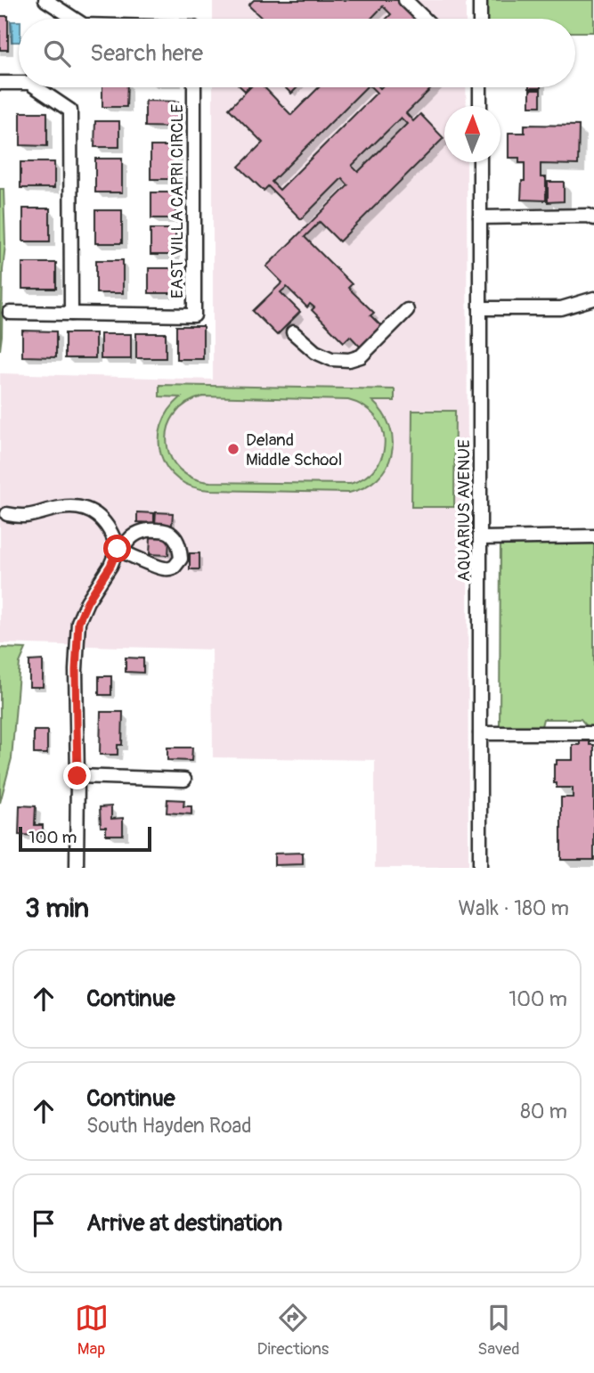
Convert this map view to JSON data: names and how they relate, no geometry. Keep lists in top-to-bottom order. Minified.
{"streets":{"street":["EAST VILLA CAPRI CIRCLE","AQUARIUS AVENUE"]},"places":["Deland Middle School"],"scale_bar":"100 m","north":"top","page":{"search":"Search here","scale":"100 m","heading":["3 min","Walk · 180 m"],"list":[["Continue","100 m"],["Continue","South Hayden Road","80 m"],"Arrive at destination"],"nav":["Map","Directions","Saved"]}}
